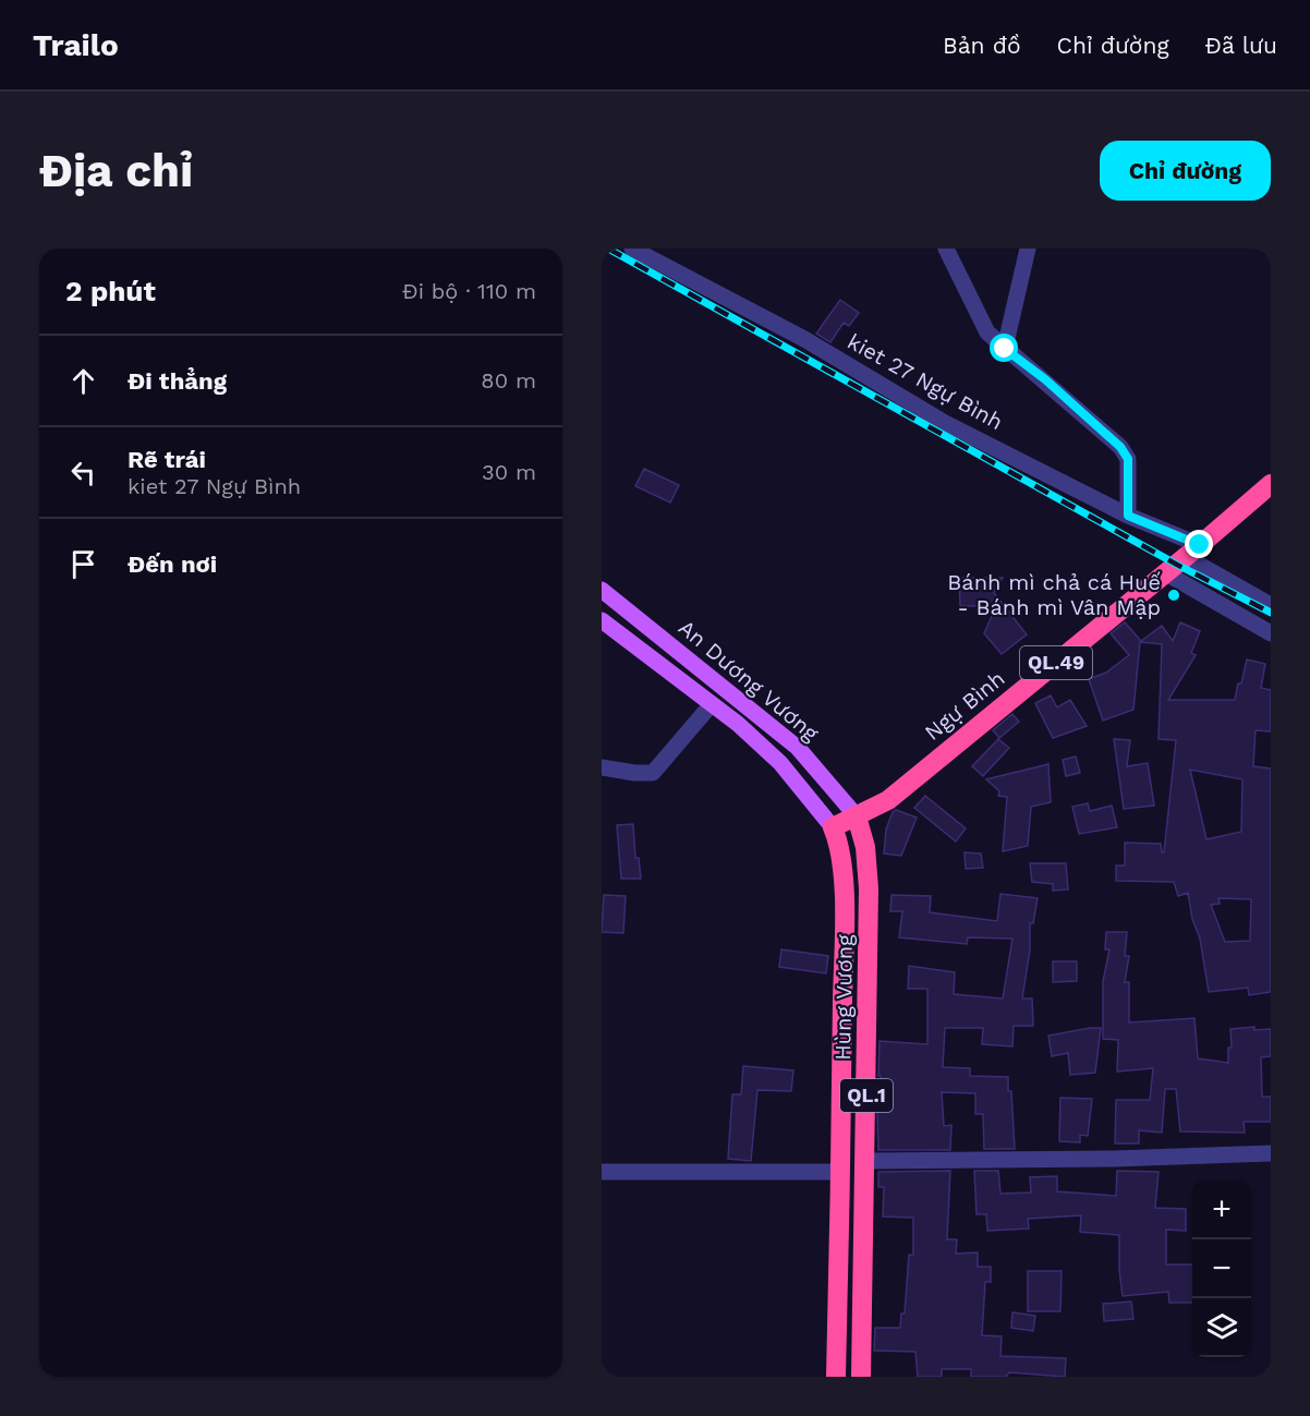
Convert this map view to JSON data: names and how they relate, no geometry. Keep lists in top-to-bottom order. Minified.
{"streets":{"highway":["QL.49","Ngự Bình","Hùng Vương","QL.1"],"main road":["An Dương Vương"],"street":["kiet 27 Ngự Bình"]},"crossings":[["kiet 27 Ngự Bình","Ngự Bình"],["An Dương Vương","Ngự Bình"],["An Dương Vương","Hùng Vương"],["Ngự Bình","Hùng Vương"]],"places":["Bánh mì chả cá Huế - Bánh mì Vân Mập"],"page":{"header":"Trailo","nav":["Bản đồ","Chỉ đường","Đã lưu"],"buttons":"Chỉ đường","title":"Địa chỉ","heading":["2 phút","Đi bộ · 110 m"],"list":[["Đi thẳng","80 m"],["Rẽ trái","kiet 27 Ngự Bình","30 m"],"Đến nơi"],"map_buttons":["+","−"]}}
